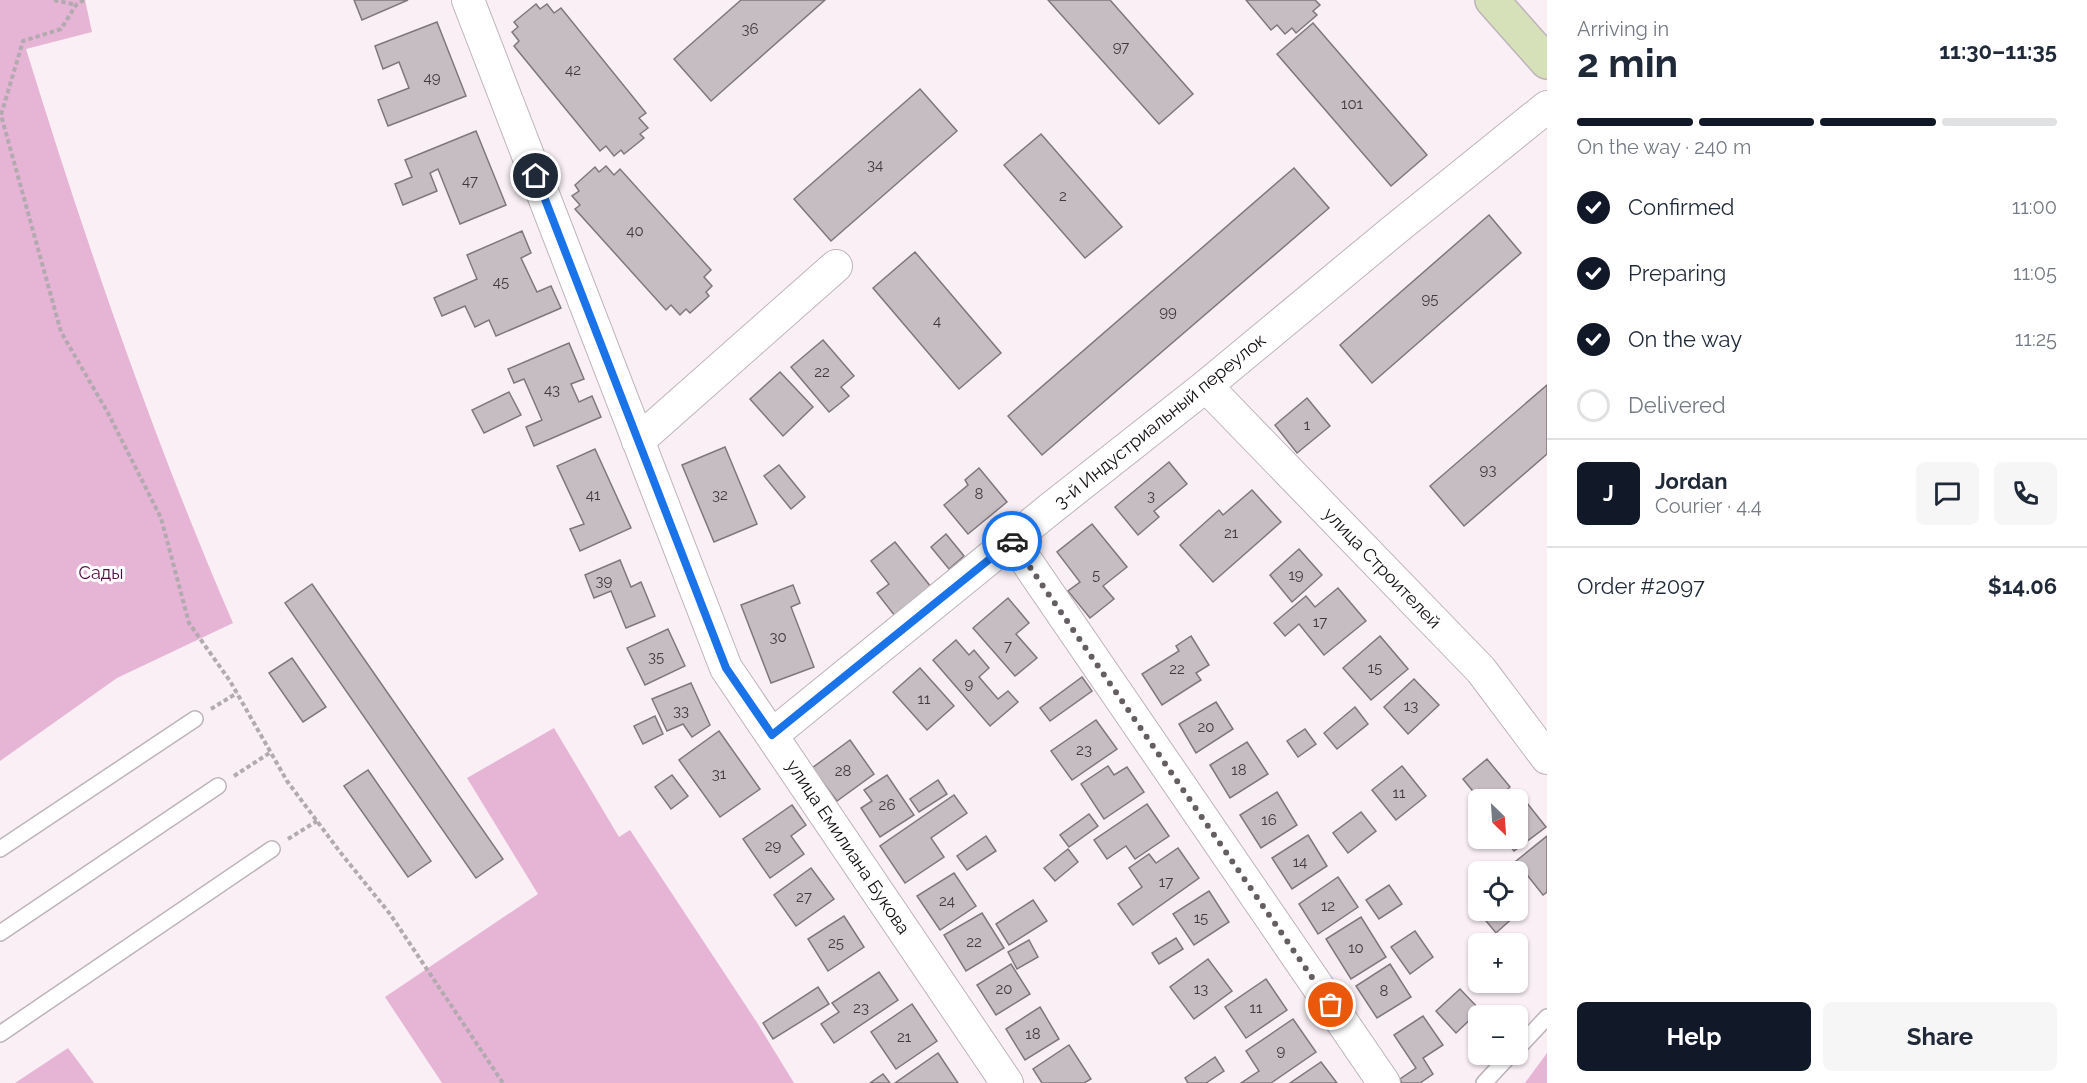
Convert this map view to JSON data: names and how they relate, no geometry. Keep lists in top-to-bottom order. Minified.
{"streets":{"street":["3-й Индустриальный переулок","улица Строителей","улица Емилиана Букова"]},"crossings":[["3-й Индустриальный переулок","улица Строителей"],["3-й Индустриальный переулок","улица Емилиана Букова"]],"parks":["Сады"],"house_numbers":["36","97","42","49","101","34","47","2","40","45","95","99","4","22","43","1","93","8","41","32","3","21","5","19","39","17","30","7","35","15","22","9","11","13","33","20","23","18","28","31","11","26","16","29","14","17","27","24","12","15","22","25","10","20","13","8","23","11","18","21","9"],"north":"bottom right","page":{"heading":["2 min","Arriving in","11:30–11:35"],"panel":["Jordan","Courier · 4.4","Order #2097","$14.06"],"bar":"On the way · 240 m","list":[["Confirmed","11:00"],["Preparing","11:05"],["On the way","11:25"],"Delivered"],"round":"J","map_buttons":["+","−"],"buttons":["Help","Share"]}}
